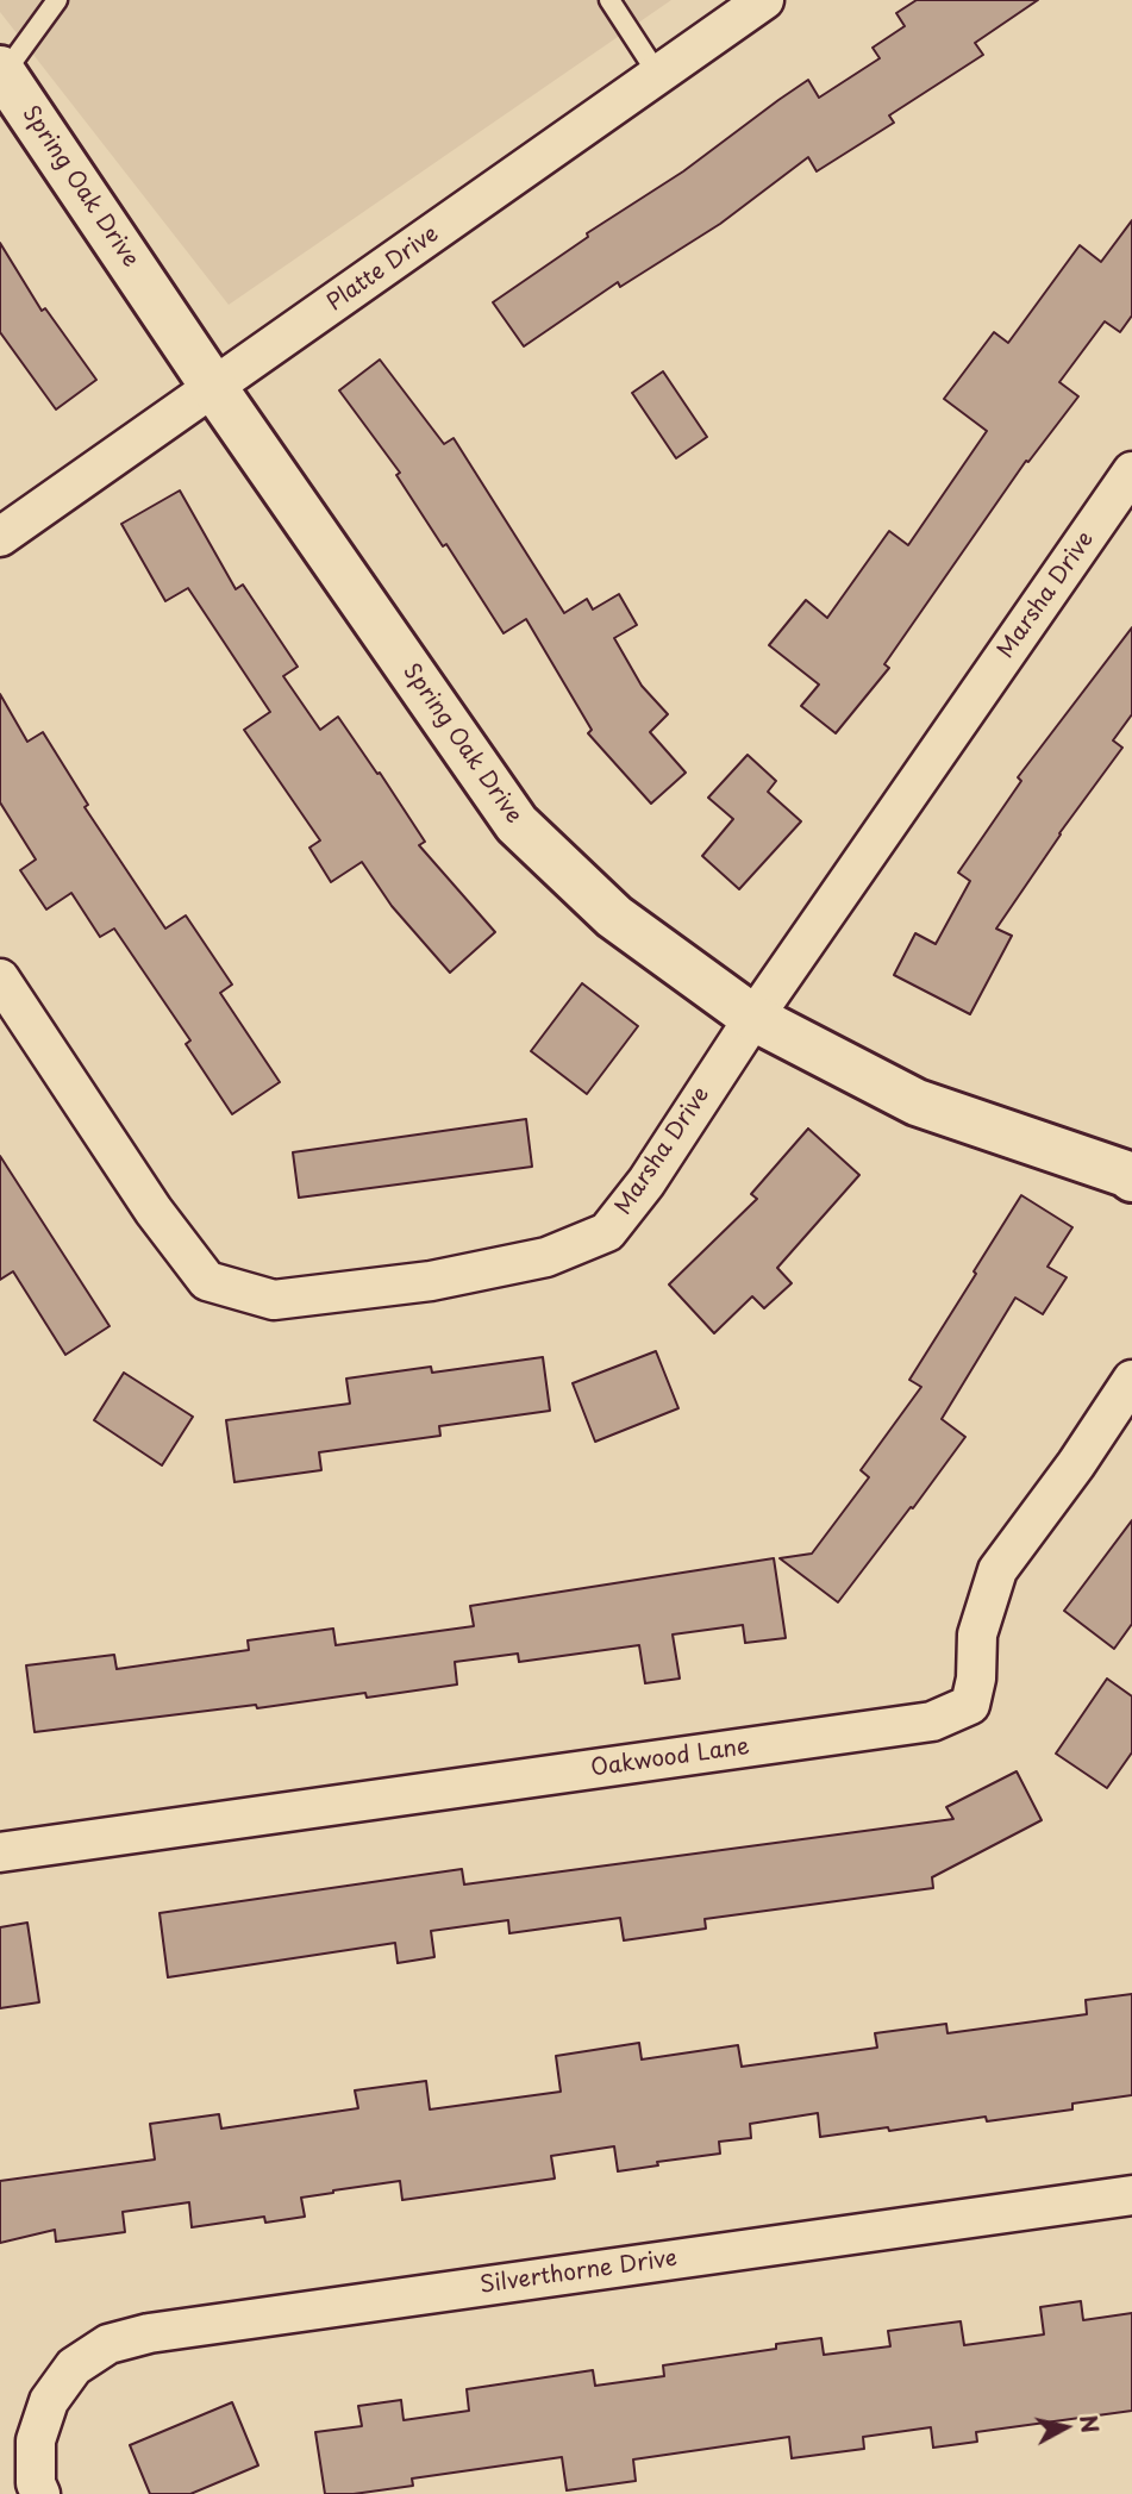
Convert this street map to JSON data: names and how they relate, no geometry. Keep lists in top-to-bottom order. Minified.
{"streets":{"street":["Spring Oak Drive","Platte Drive","Marsha Drive","Oakwood Lane","Silverthorne Drive"]},"crossings":[["Spring Oak Drive","Platte Drive"],["Spring Oak Drive","Marsha Drive"]],"north":"right"}
